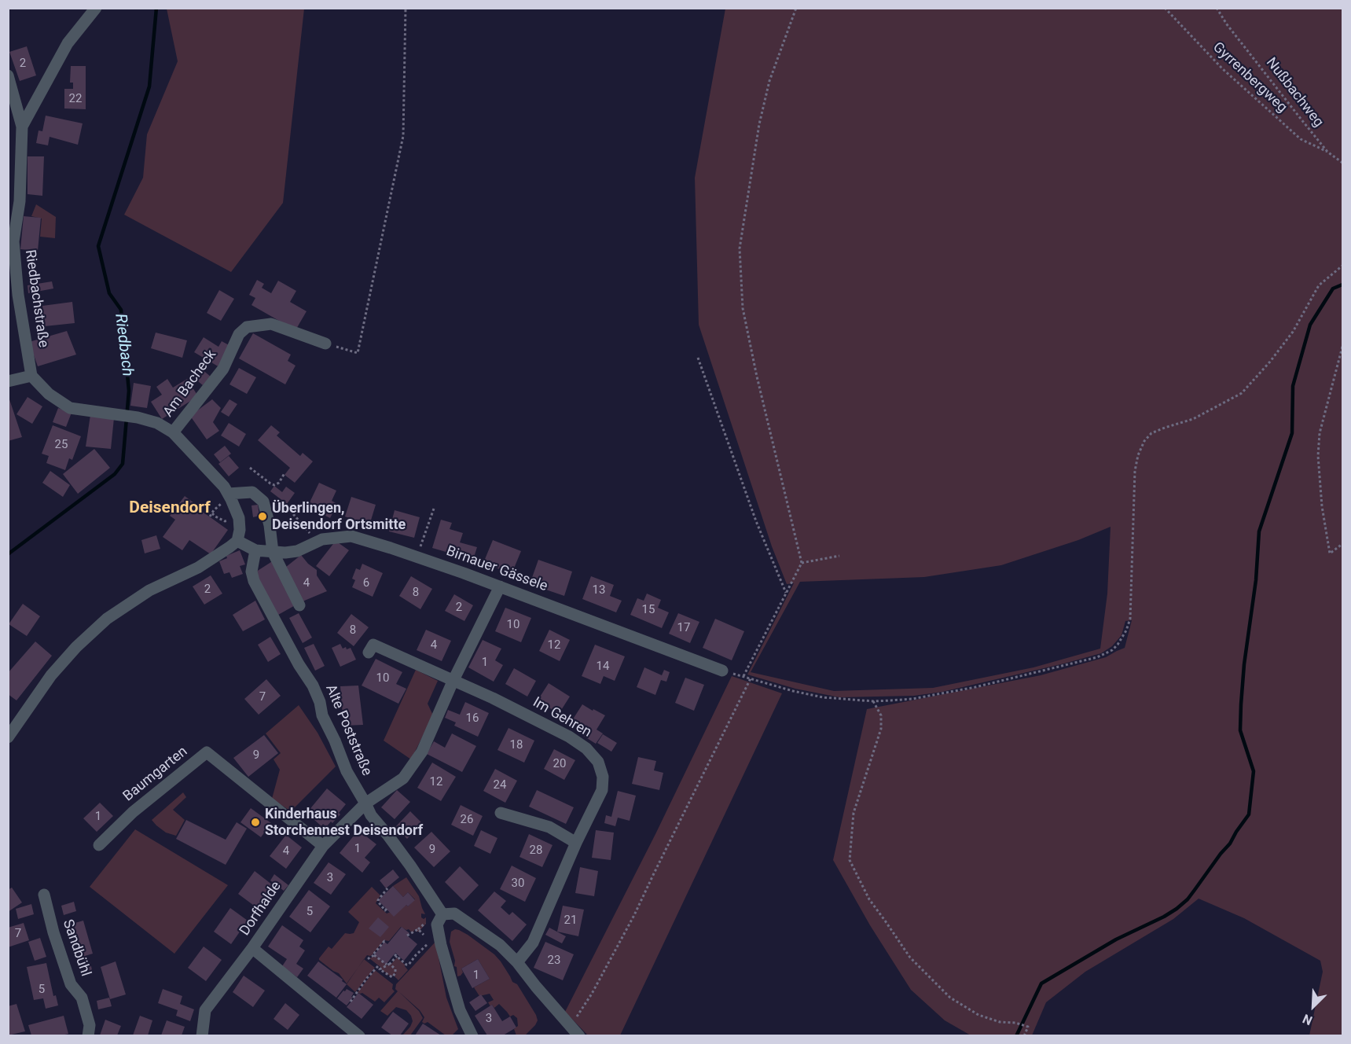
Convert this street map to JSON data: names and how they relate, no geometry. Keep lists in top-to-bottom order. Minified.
{"streets":{"street":["Riedbachstraße","Am Bacheck","Birnauer Gässele","Im Gehren","Alte Poststraße","Baumgarten","Dorfhalde","Sandbühl"],"path":["Gyrrenbergweg","Nußbachweg"]},"crossings":[["Gyrrenbergweg","Nußbachweg"],["Birnauer Gässele","Alte Poststraße"],["Alte Poststraße","Dorfhalde"],["Baumgarten","Dorfhalde"]],"districts":["Deisendorf"],"water":["Riedbach"],"places":["Überlingen, Deisendorf Ortsmitte","Kinderhaus Storchennest Deisendorf"],"house_numbers":["2","22","25","4","6","2","13","8","2","15","10","17","8","4","12","1","14","10","7","16","18","9","20","12","24","1","26","1","9","28","4","3","30","5","21","7","23","1","5","3"],"north":"bottom left"}
